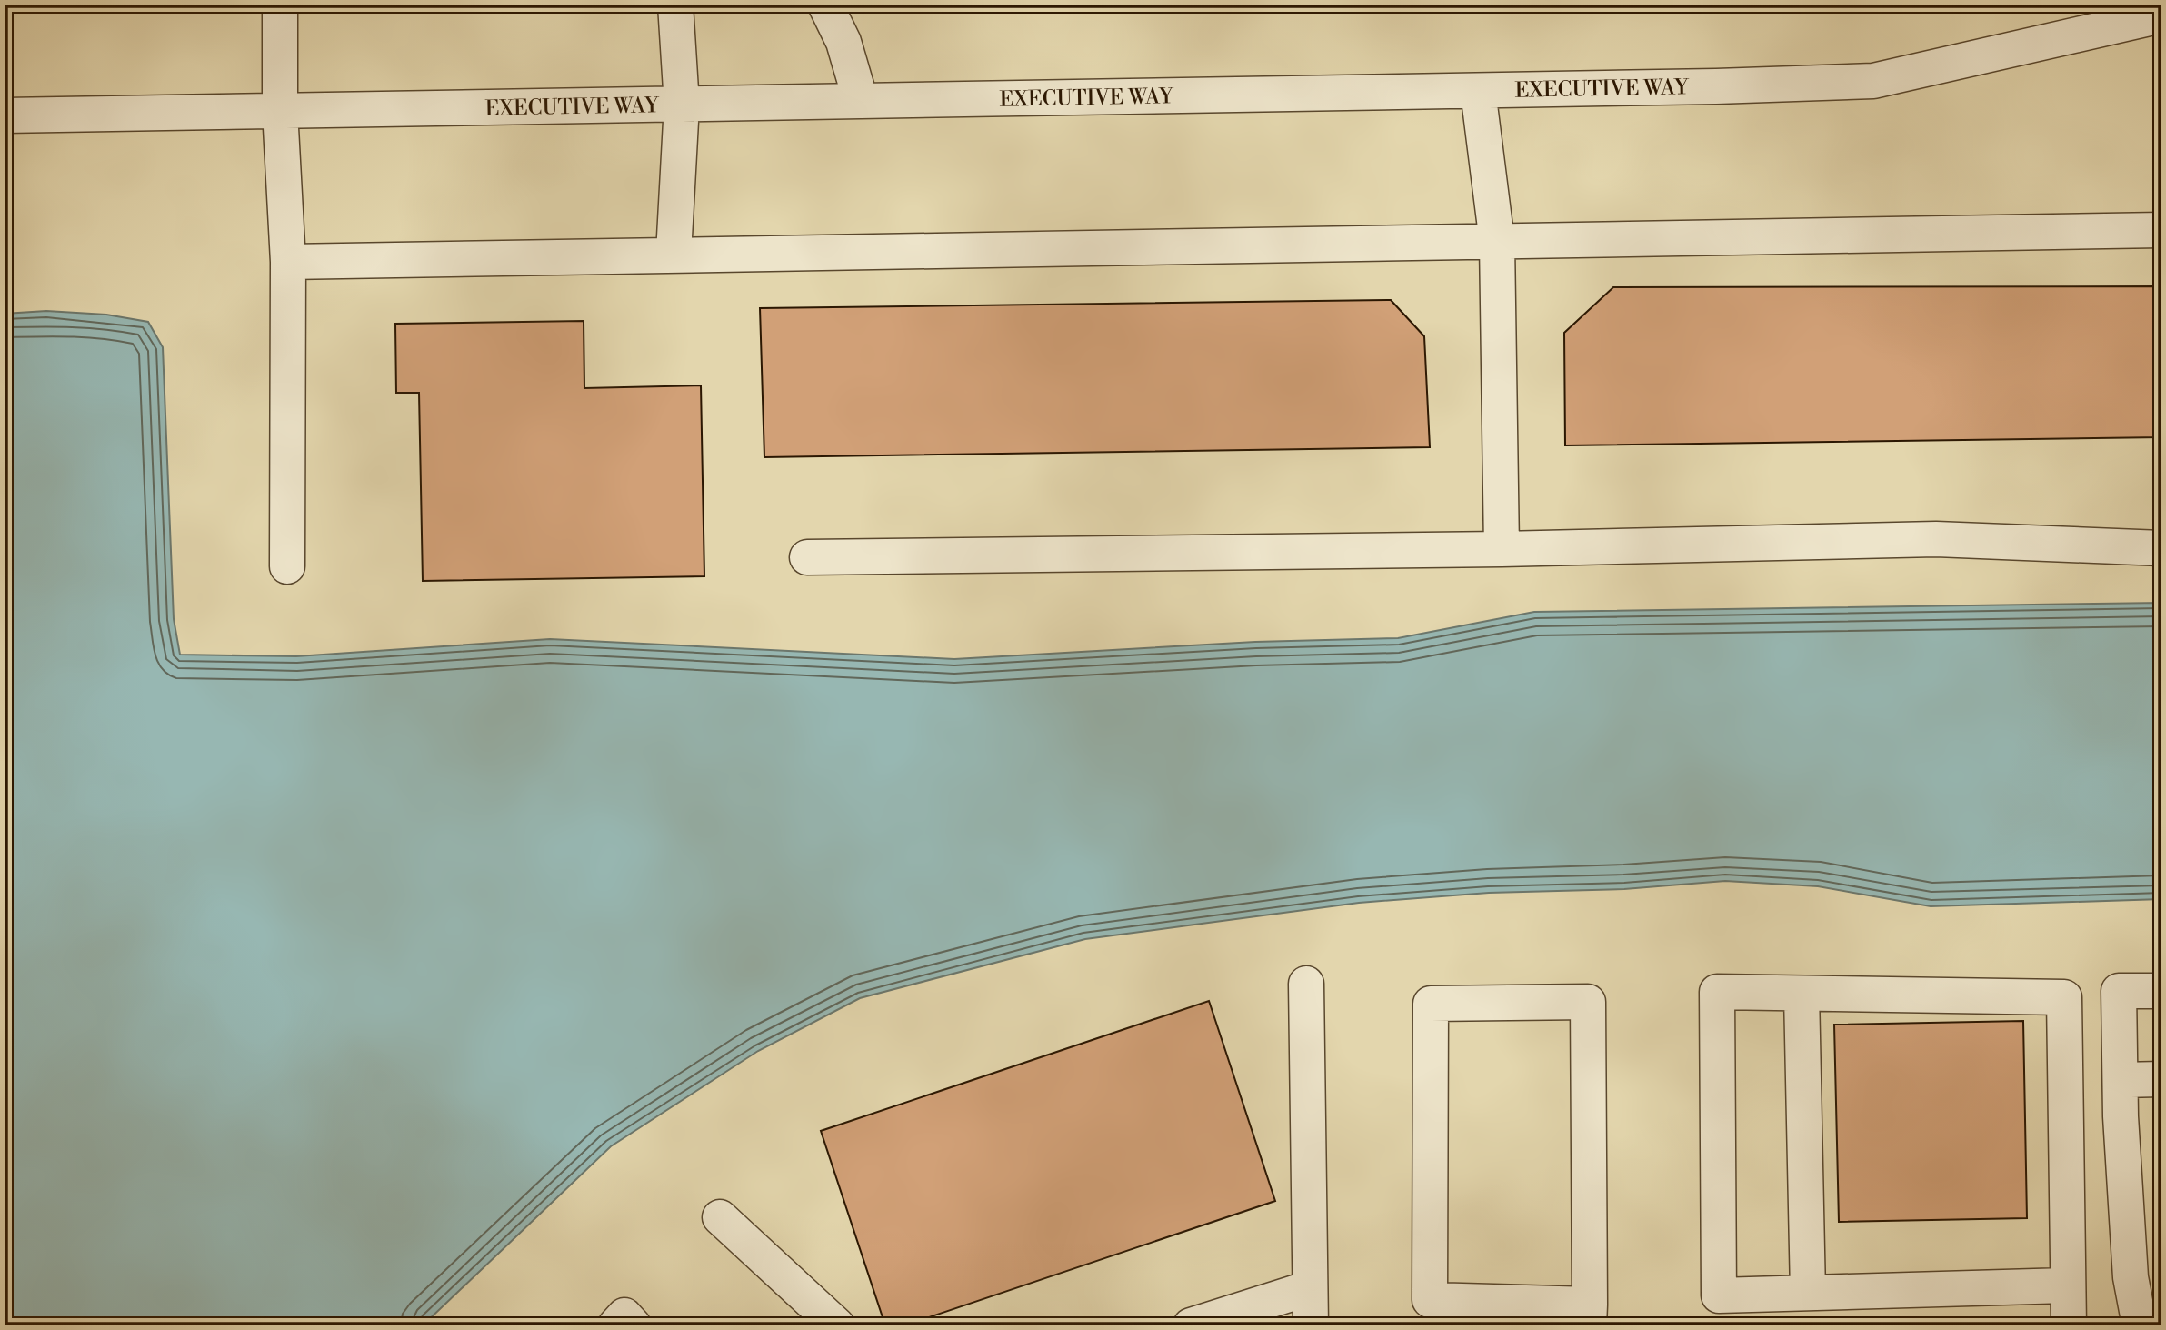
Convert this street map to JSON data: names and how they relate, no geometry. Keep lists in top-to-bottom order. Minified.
{"streets":{"street":["EXECUTIVE WAY"]}}
